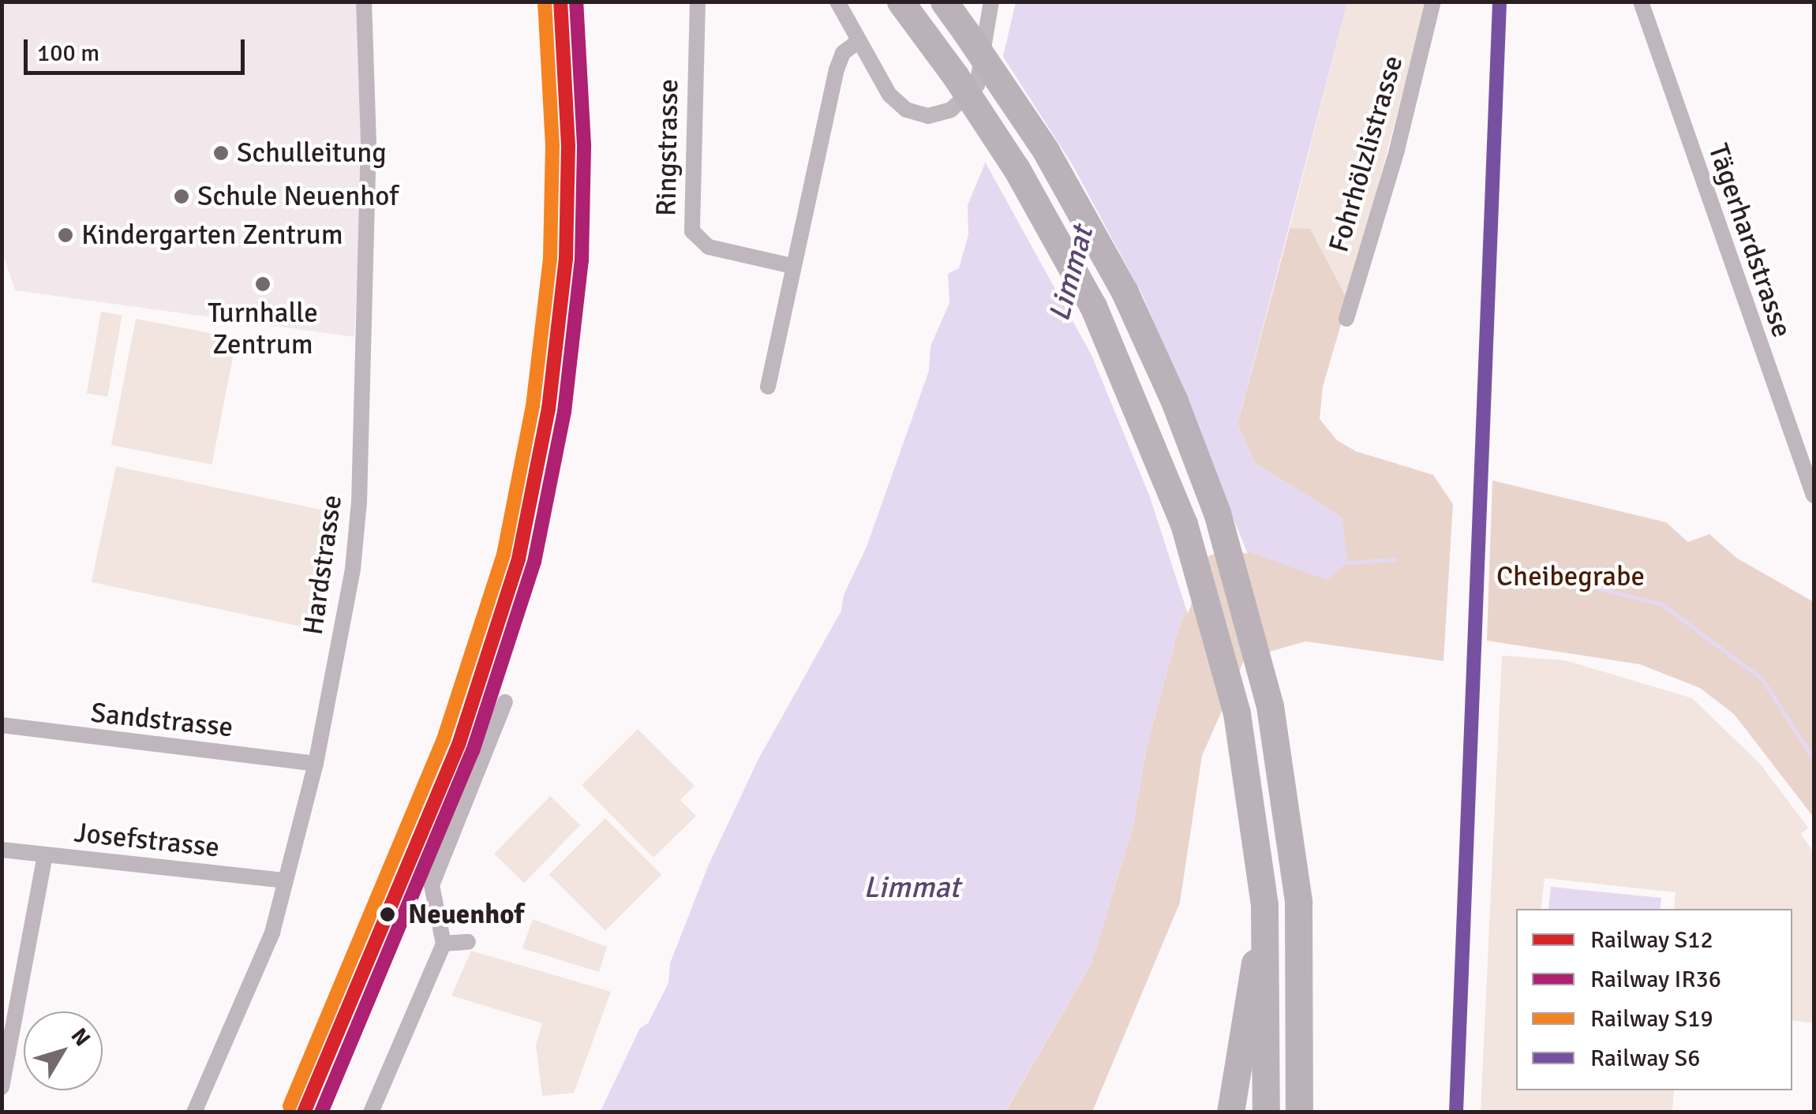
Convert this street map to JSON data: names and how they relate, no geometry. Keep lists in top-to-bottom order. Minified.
{"streets":{"street":["Ringstrasse","Fohrhölzlistrasse","Tägerhardstrasse","Hardstrasse","Sandstrasse","Josefstrasse"]},"crossings":[["Hardstrasse","Sandstrasse"],["Hardstrasse","Josefstrasse"]],"water":["Limmat"],"parks":["Cheibegrabe"],"places":["Schulleitung","Schule Neuenhof","Kindergarten Zentrum","Turnhalle Zentrum","Neuenhof"],"lines":["rail line S12","rail line IR36","rail line S6","rail line S19"],"legend":["Railway S12","Railway IR36","Railway S19","Railway S6"],"scale_bar":"100 m","north":"top right"}
